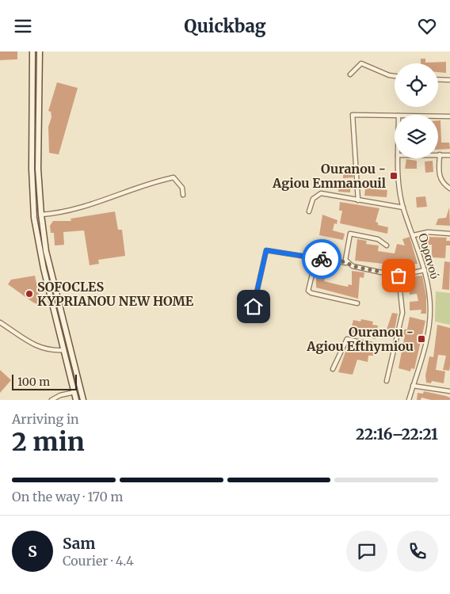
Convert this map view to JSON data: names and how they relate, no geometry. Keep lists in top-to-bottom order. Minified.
{"streets":{"street":["Ουρανού"]},"places":{"transit":["Ouranou - Agiou Emmanouil","Ouranou - Agiou Efthymiou"],"other":["SOFOCLES KYPRIANOU NEW HOME"]},"scale_bar":"100 m","page":{"header":"Quickbag","scale":"100 m","heading":["2 min","Arriving in","22:16–22:21"],"panel":["Sam","Courier · 4.4"],"bar":"On the way · 170 m","round":"S"}}
